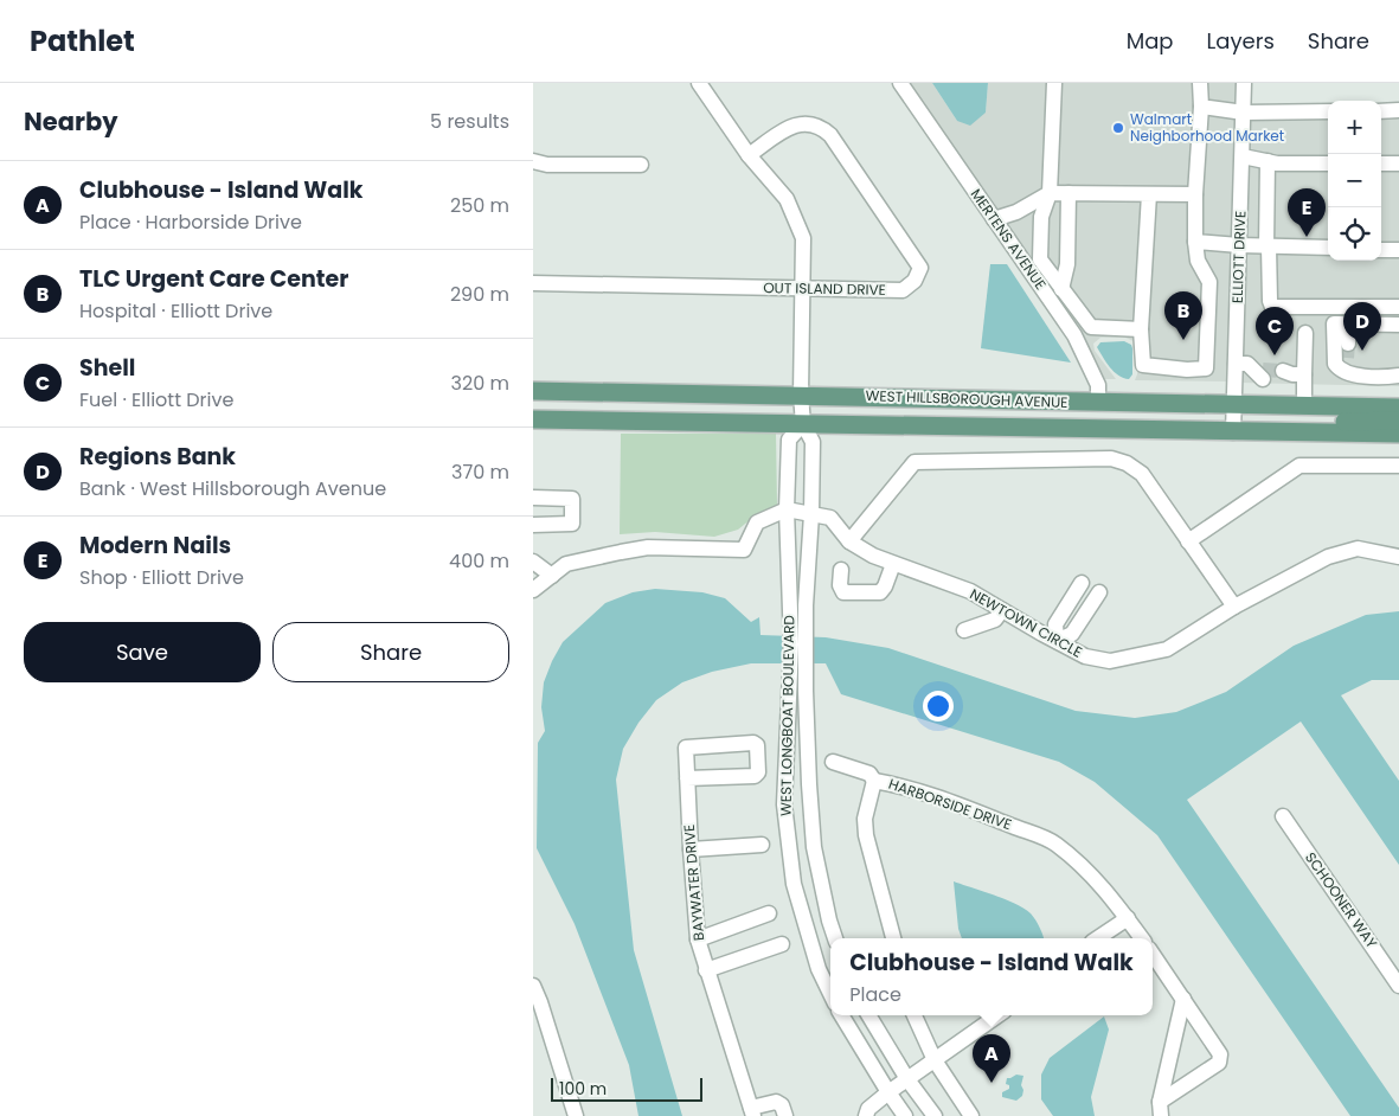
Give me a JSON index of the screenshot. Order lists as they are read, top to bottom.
{
  "streets": {
    "main road": ["WEST HILLSBOROUGH AVENUE"],
    "street": [
      "MERTENS AVENUE",
      "ELLIOTT DRIVE",
      "OUT ISLAND DRIVE",
      "NEWTOWN CIRCLE",
      "WEST LONGBOAT BOULEVARD",
      "HARBORSIDE DRIVE",
      "BAYWATER DRIVE",
      "SCHOONER WAY"
    ]
  },
  "crossings": [
    ["MERTENS AVENUE", "WEST HILLSBOROUGH AVENUE"],
    ["ELLIOTT DRIVE", "WEST HILLSBOROUGH AVENUE"],
    ["OUT ISLAND DRIVE", "WEST LONGBOAT BOULEVARD"],
    ["WEST HILLSBOROUGH AVENUE", "WEST LONGBOAT BOULEVARD"],
    ["NEWTOWN CIRCLE", "WEST LONGBOAT BOULEVARD"]
  ],
  "places": ["Walmart Neighborhood Market"],
  "scale_bar": "100 m",
  "page": {
    "header": "Pathlet",
    "nav": ["Map", "Layers", "Share"],
    "heading": ["Nearby", "5 results"],
    "map_buttons": ["+", "−"],
    "list": [
      {
        "mark": "A",
        "name": "Clubhouse - Island Walk",
        "note": "Place · Harborside Drive",
        "value": "250 m"
      },
      {
        "mark": "B",
        "name": "TLC Urgent Care Center",
        "note": "Hospital · Elliott Drive",
        "value": "290 m"
      },
      {
        "mark": "C",
        "name": "Shell",
        "note": "Fuel · Elliott Drive",
        "value": "320 m"
      },
      {
        "mark": "D",
        "name": "Regions Bank",
        "note": "Bank · West Hillsborough Avenue",
        "value": "370 m"
      },
      {
        "mark": "E",
        "name": "Modern Nails",
        "note": "Shop · Elliott Drive",
        "value": "400 m"
      }
    ],
    "pins": [
      "E",
      "B",
      "D",
      "C",
      "A"
    ],
    "buttons": ["Save", "Share"],
    "popup": ["Clubhouse - Island Walk", "Place"],
    "scale": "100 m"
  }
}
